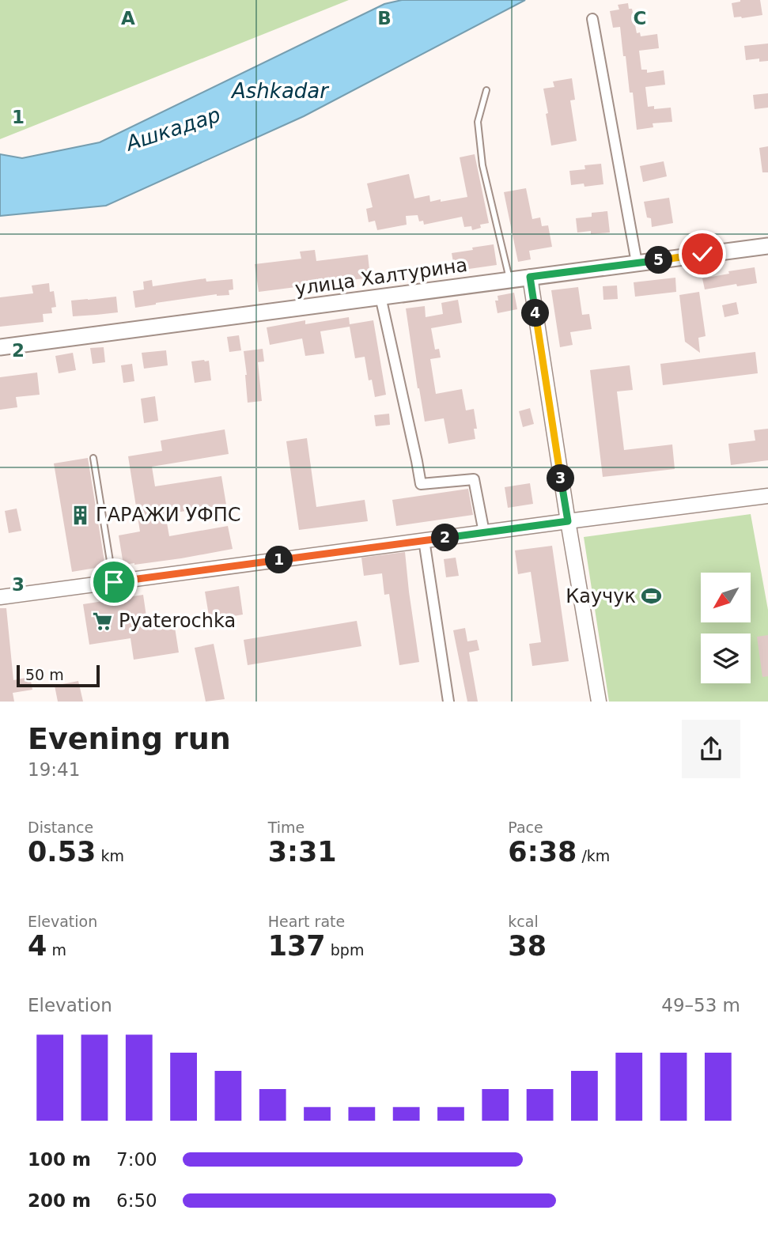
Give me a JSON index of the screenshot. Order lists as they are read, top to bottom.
{
  "streets": {
    "main road": ["улица Халтурина"]
  },
  "water": ["Ashkadar", "Ашкадар"],
  "places": {
    "building": ["ГАРАЖИ УФПС"],
    "sports": ["Каучук"],
    "supermarket": ["Pyaterochka"]
  },
  "scale_bar": "50 m",
  "north": "bottom left",
  "page": {
    "pins": [
      "5",
      "4",
      "3",
      "2",
      "1"
    ],
    "scale": "50 m",
    "heading": ["Evening run", "19:41"],
    "stats": [
      ["Distance", "0.53 km"],
      ["Time", "3:31"],
      ["Pace", "6:38 /km"],
      ["Elevation", "4 m"],
      ["Heart rate", "137 bpm"],
      ["kcal", "38"]
    ],
    "chart": ["Elevation", "49–53 m"],
    "list": [
      {
        "name": "100 m",
        "note": "7:00"
      },
      {
        "name": "200 m",
        "note": "6:50"
      }
    ]
  },
  "grid": {
    "columns": ["A", "B", "C"],
    "rows": ["1", "2", "3"]
  }
}
